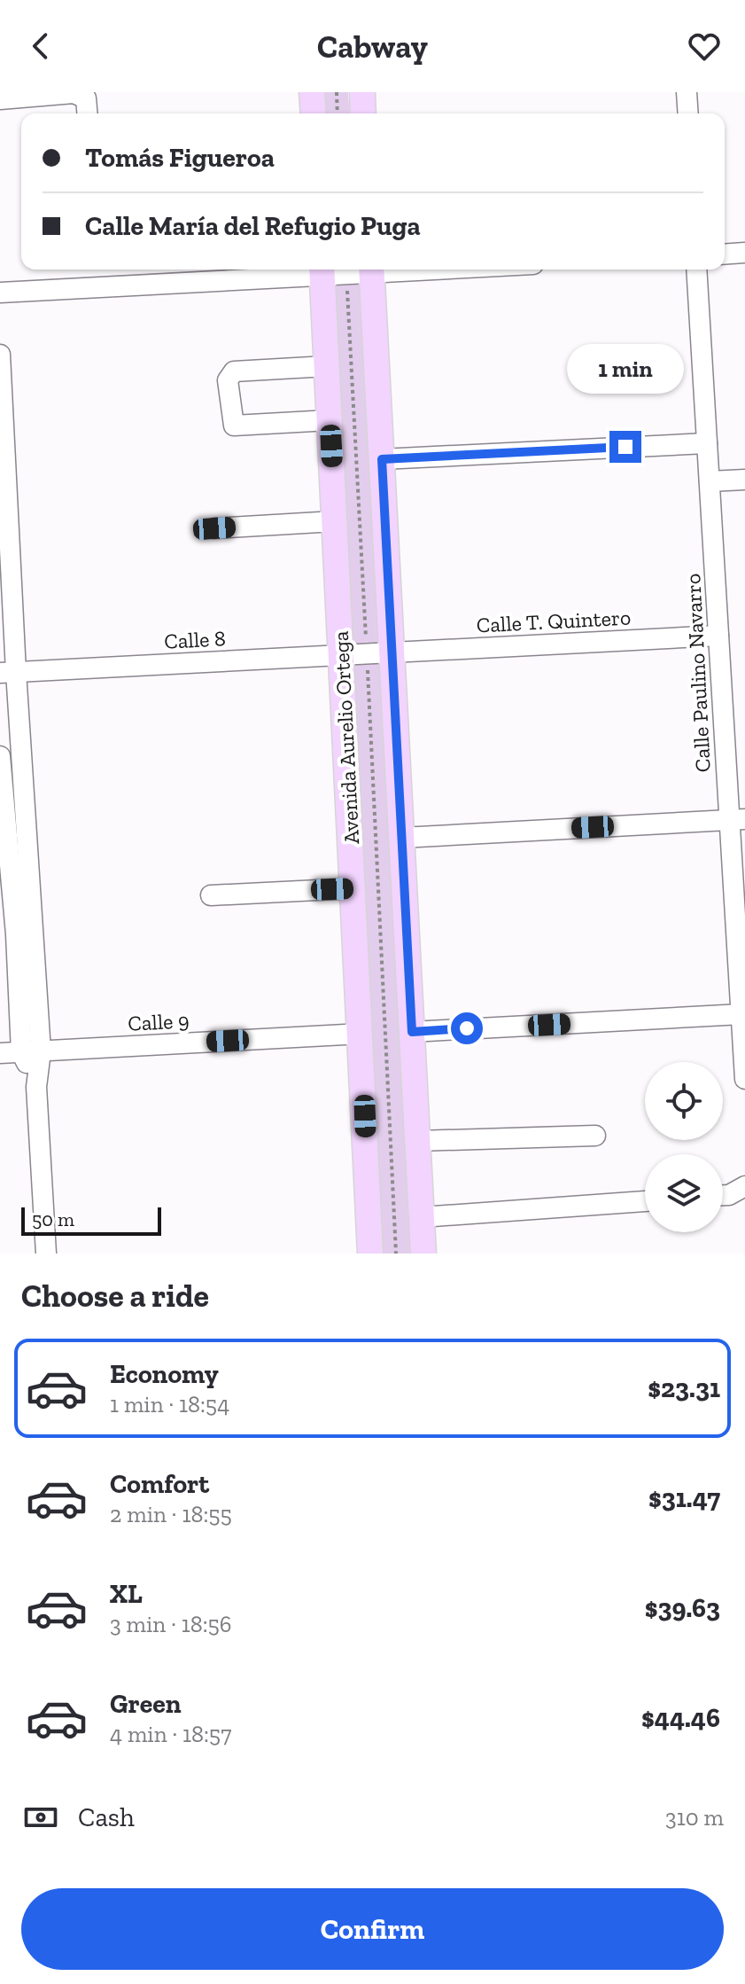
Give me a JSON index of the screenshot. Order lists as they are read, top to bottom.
{
  "streets": {
    "main road": ["Avenida Aurelio Ortega"],
    "street": [
      "Calle T. Quintero",
      "Calle 8",
      "Calle Paulino Navarro",
      "Calle 9"
    ]
  },
  "crossings": [
    ["Calle T. Quintero", "Calle 8"],
    ["Calle T. Quintero", "Calle Paulino Navarro"],
    ["Calle 8", "Avenida Aurelio Ortega"],
    ["Avenida Aurelio Ortega", "Calle 9"]
  ],
  "scale_bar": "50 m",
  "page": {
    "header": "Cabway",
    "banner": ["Tomás Figueroa", "Calle María del Refugio Puga"],
    "bubble": "1 min",
    "scale": "50 m",
    "heading": "Choose a ride",
    "list": [
      {
        "name": "Economy",
        "note": "1 min · 18:54",
        "value": "$23.31"
      },
      {
        "name": "Comfort",
        "note": "2 min · 18:55",
        "value": "$31.47"
      },
      {
        "name": "XL",
        "note": "3 min · 18:56",
        "value": "$39.63"
      },
      {
        "name": "Green",
        "note": "4 min · 18:57",
        "value": "$44.46"
      }
    ],
    "pay": ["Cash", "310 m"],
    "buttons": "Confirm"
  }
}
